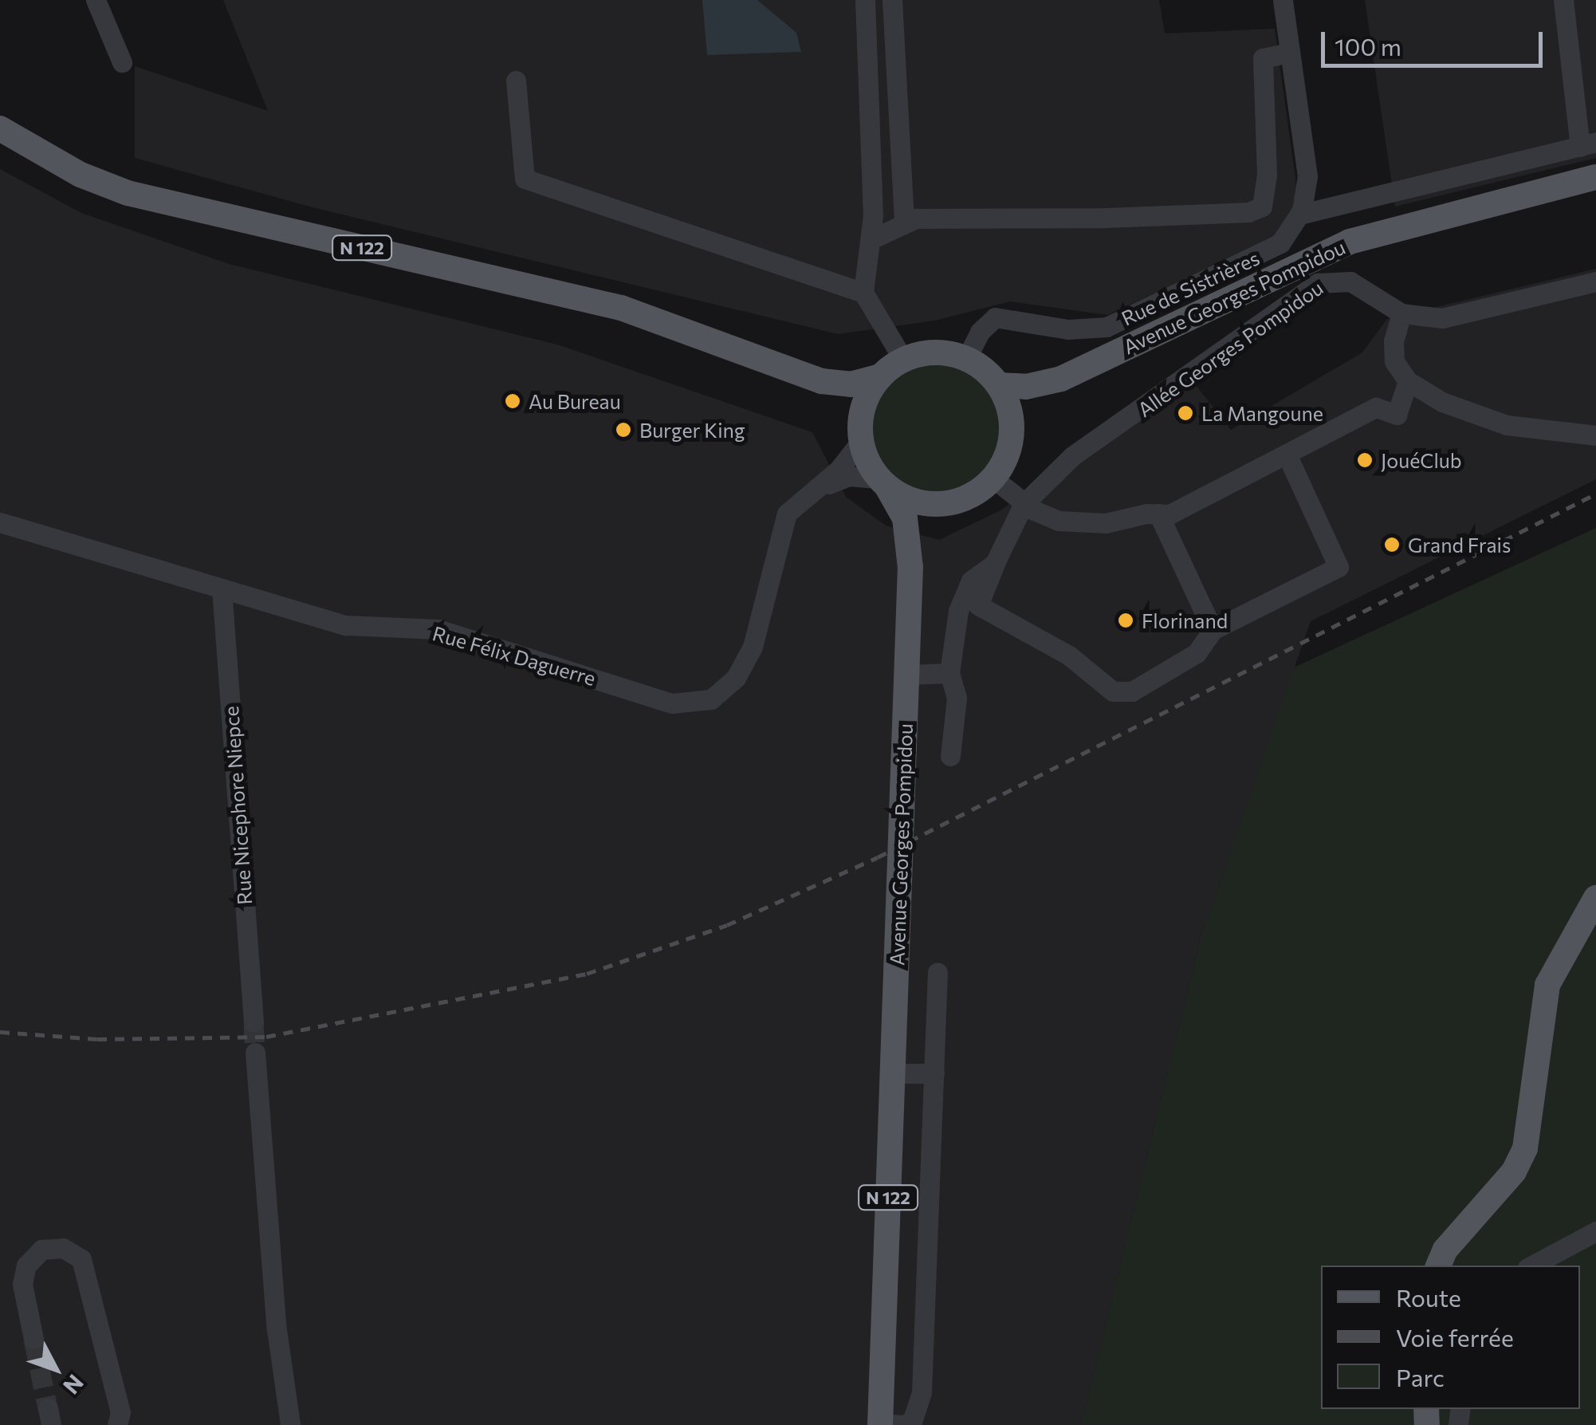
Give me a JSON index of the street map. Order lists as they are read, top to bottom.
{
  "streets": {
    "main road": ["N 122", "Avenue Georges Pompidou"],
    "street": [
      "Rue de Sistrières",
      "Allée Georges Pompidou",
      "Rue Félix Daguerre",
      "Rue Nicephore Niepce"
    ]
  },
  "crossings": [
    ["N 122", "Rue de Sistrières"],
    ["N 122", "Avenue Georges Pompidou"],
    ["N 122", "Rue Félix Daguerre"],
    ["Rue de Sistrières", "Avenue Georges Pompidou"],
    ["Rue de Sistrières", "Rue Félix Daguerre"],
    ["Avenue Georges Pompidou", "Rue Félix Daguerre"],
    ["Rue Félix Daguerre", "Rue Nicephore Niepce"]
  ],
  "places": [
    "Au Bureau",
    "La Mangoune",
    "Burger King",
    "JouéClub",
    "Grand Frais",
    "Florinand"
  ],
  "legend": ["Route", "Voie ferrée", "Parc"],
  "scale_bar": "100 m",
  "north": "bottom right"
}
